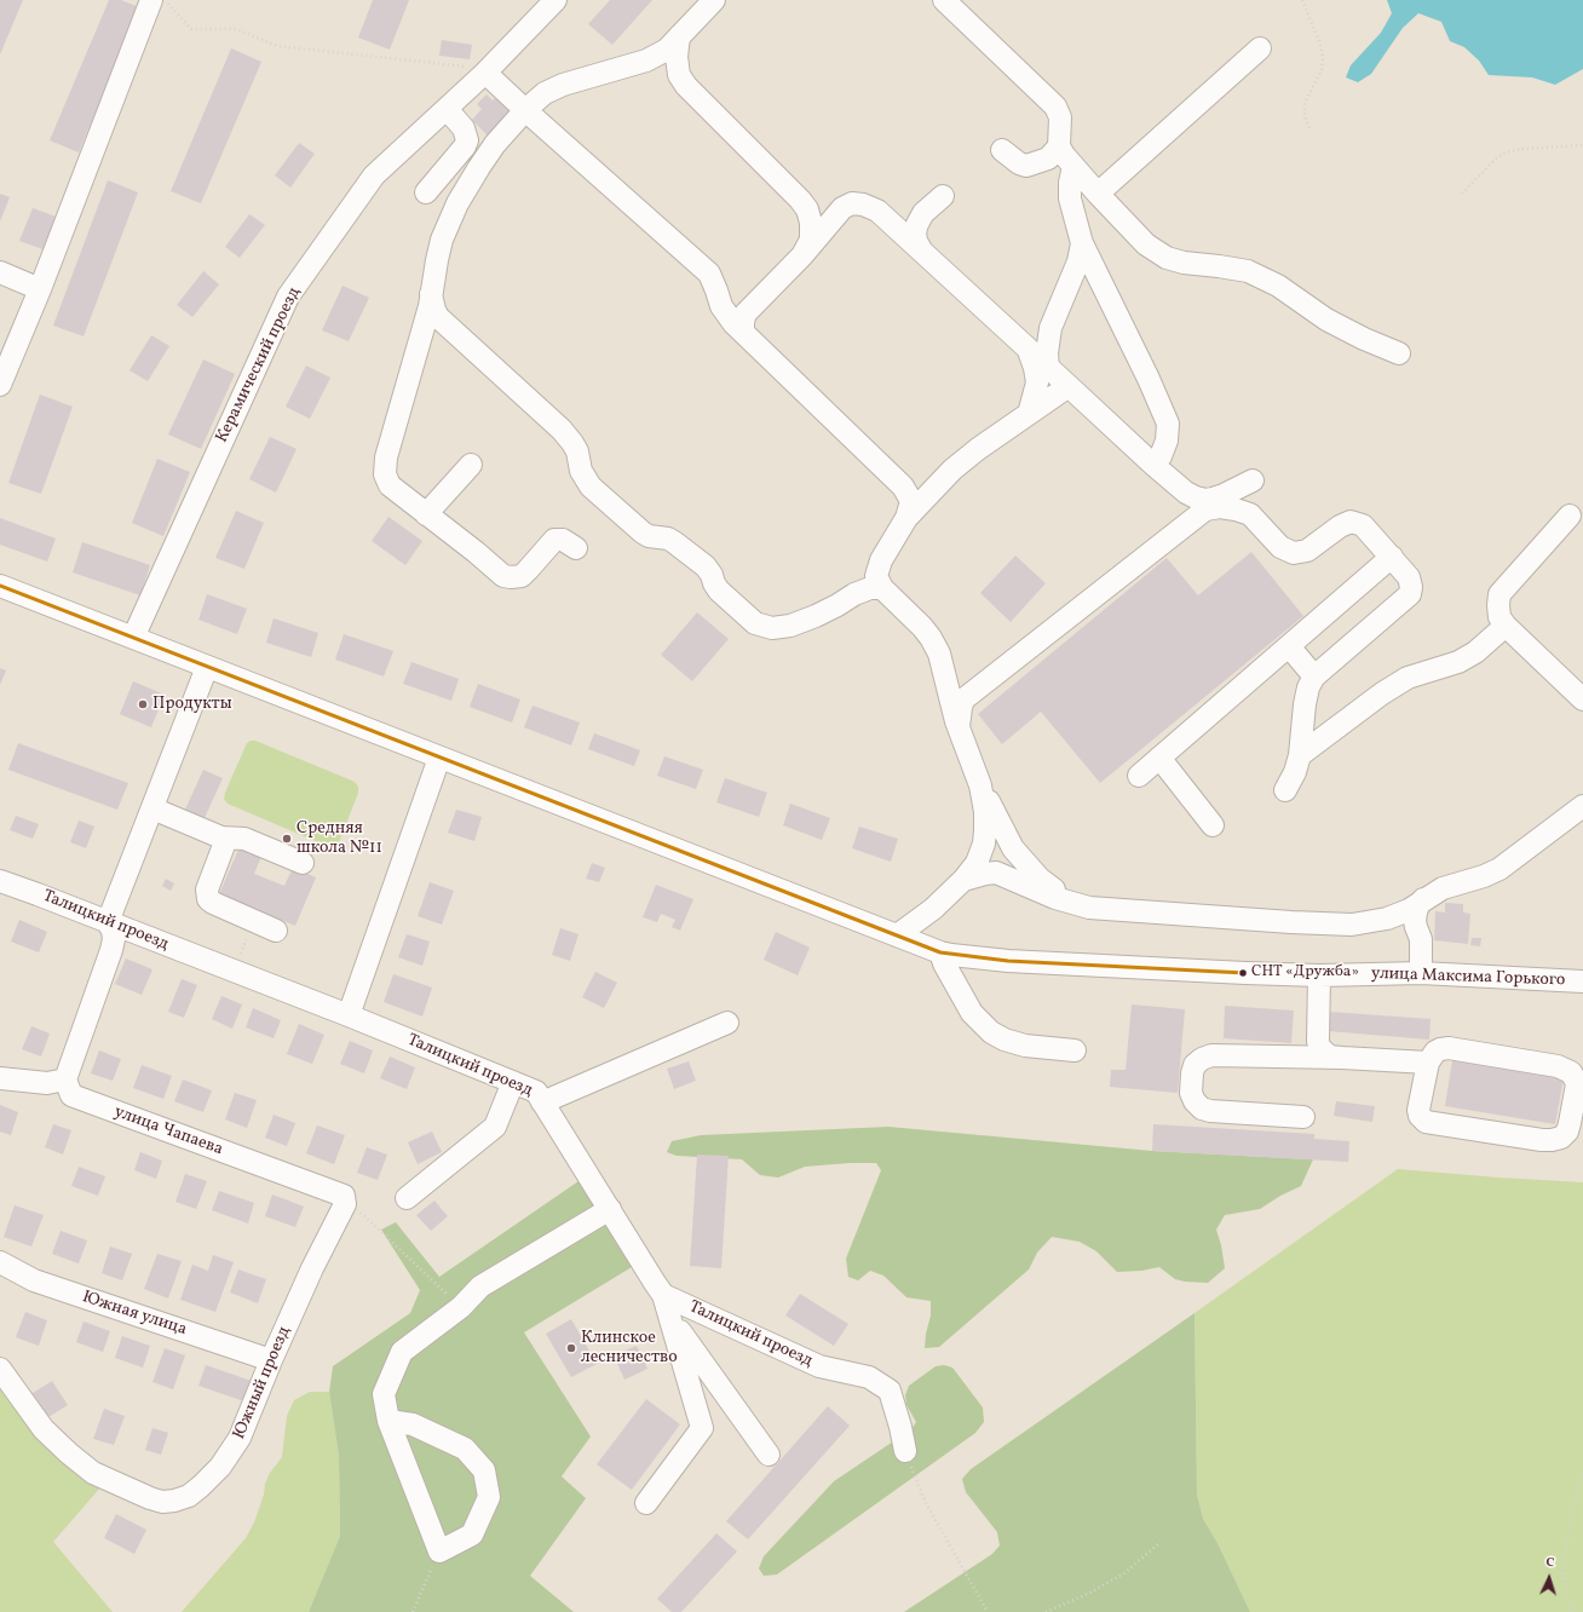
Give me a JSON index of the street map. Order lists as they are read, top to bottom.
{
  "streets": {
    "street": [
      "Керамический проезд",
      "Талицкий проезд",
      "улица Максима Горького",
      "улица Чапаева",
      "Южная улица",
      "Южный проезд"
    ]
  },
  "crossings": [
    ["Керамический проезд", "улица Максима Горького"],
    ["улица Чапаева", "Южный проезд"],
    ["Южная улица", "Южный проезд"]
  ],
  "places": [
    "Продукты",
    "Средняя школа №11",
    "СНТ «Дружба»",
    "Клинское лесничество"
  ],
  "north": "top"
}
